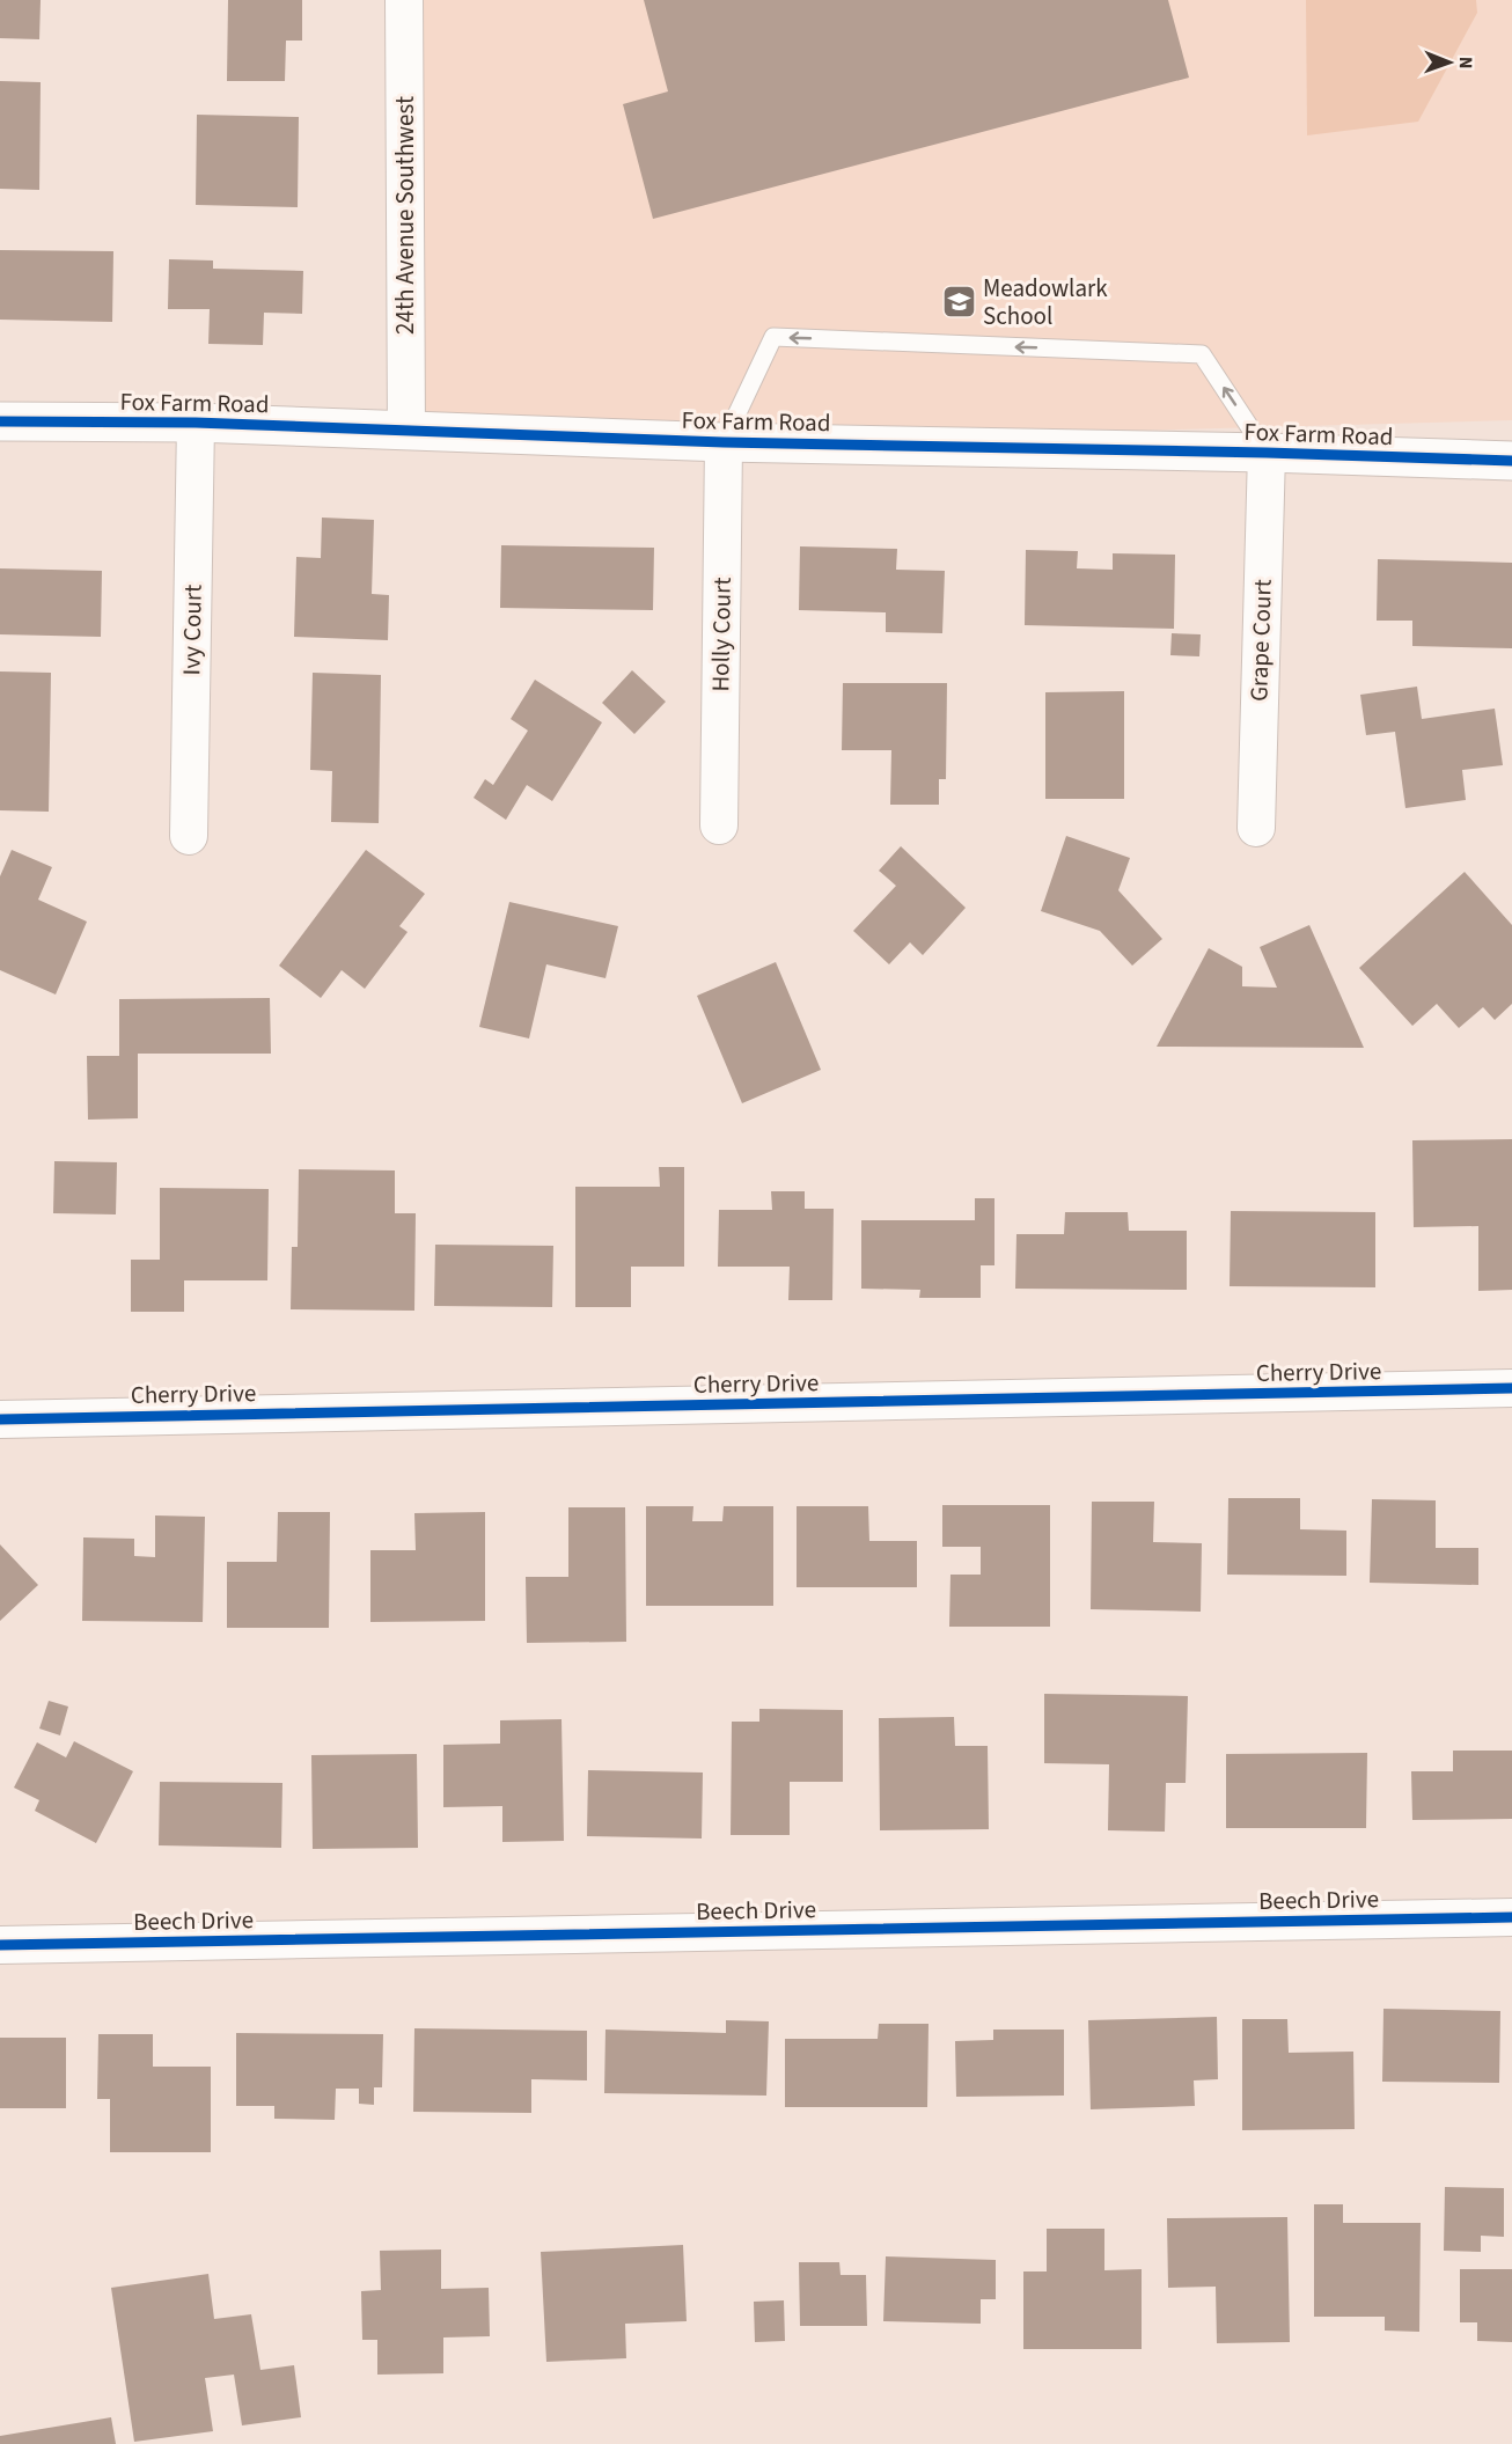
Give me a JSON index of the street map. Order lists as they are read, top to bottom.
{
  "streets": {
    "street": [
      "24th Avenue Southwest",
      "Fox Farm Road",
      "Ivy Court",
      "Holly Court",
      "Grape Court",
      "Cherry Drive",
      "Beech Drive"
    ]
  },
  "crossings": [
    ["24th Avenue Southwest", "Fox Farm Road"],
    ["Fox Farm Road", "Ivy Court"],
    ["Fox Farm Road", "Holly Court"],
    ["Fox Farm Road", "Grape Court"]
  ],
  "places": {
    "school or university": ["Meadowlark School"]
  },
  "north": "right"
}
